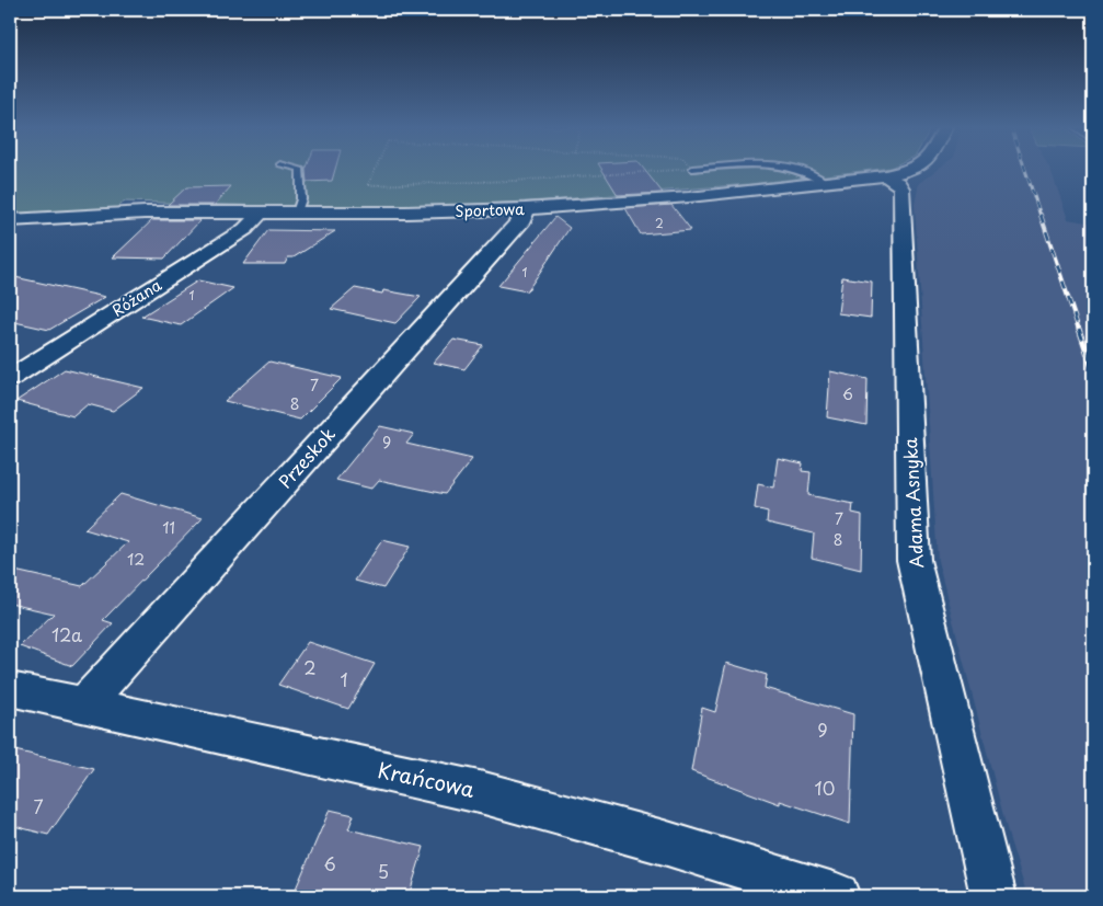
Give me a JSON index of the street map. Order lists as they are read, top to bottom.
{
  "streets": {
    "street": [
      "Sportowa",
      "Różana",
      "Przeskok",
      "Adama Asnyka",
      "Krańcowa"
    ]
  },
  "crossings": [
    ["Sportowa", "Różana"],
    ["Sportowa", "Przeskok"],
    ["Sportowa", "Adama Asnyka"],
    ["Przeskok", "Krańcowa"]
  ],
  "house_numbers": [
    "2",
    "1",
    "1",
    "7",
    "6",
    "8",
    "9",
    "7",
    "11",
    "8",
    "12",
    "12a",
    "2",
    "1",
    "9",
    "10",
    "7",
    "6",
    "5"
  ]
}
